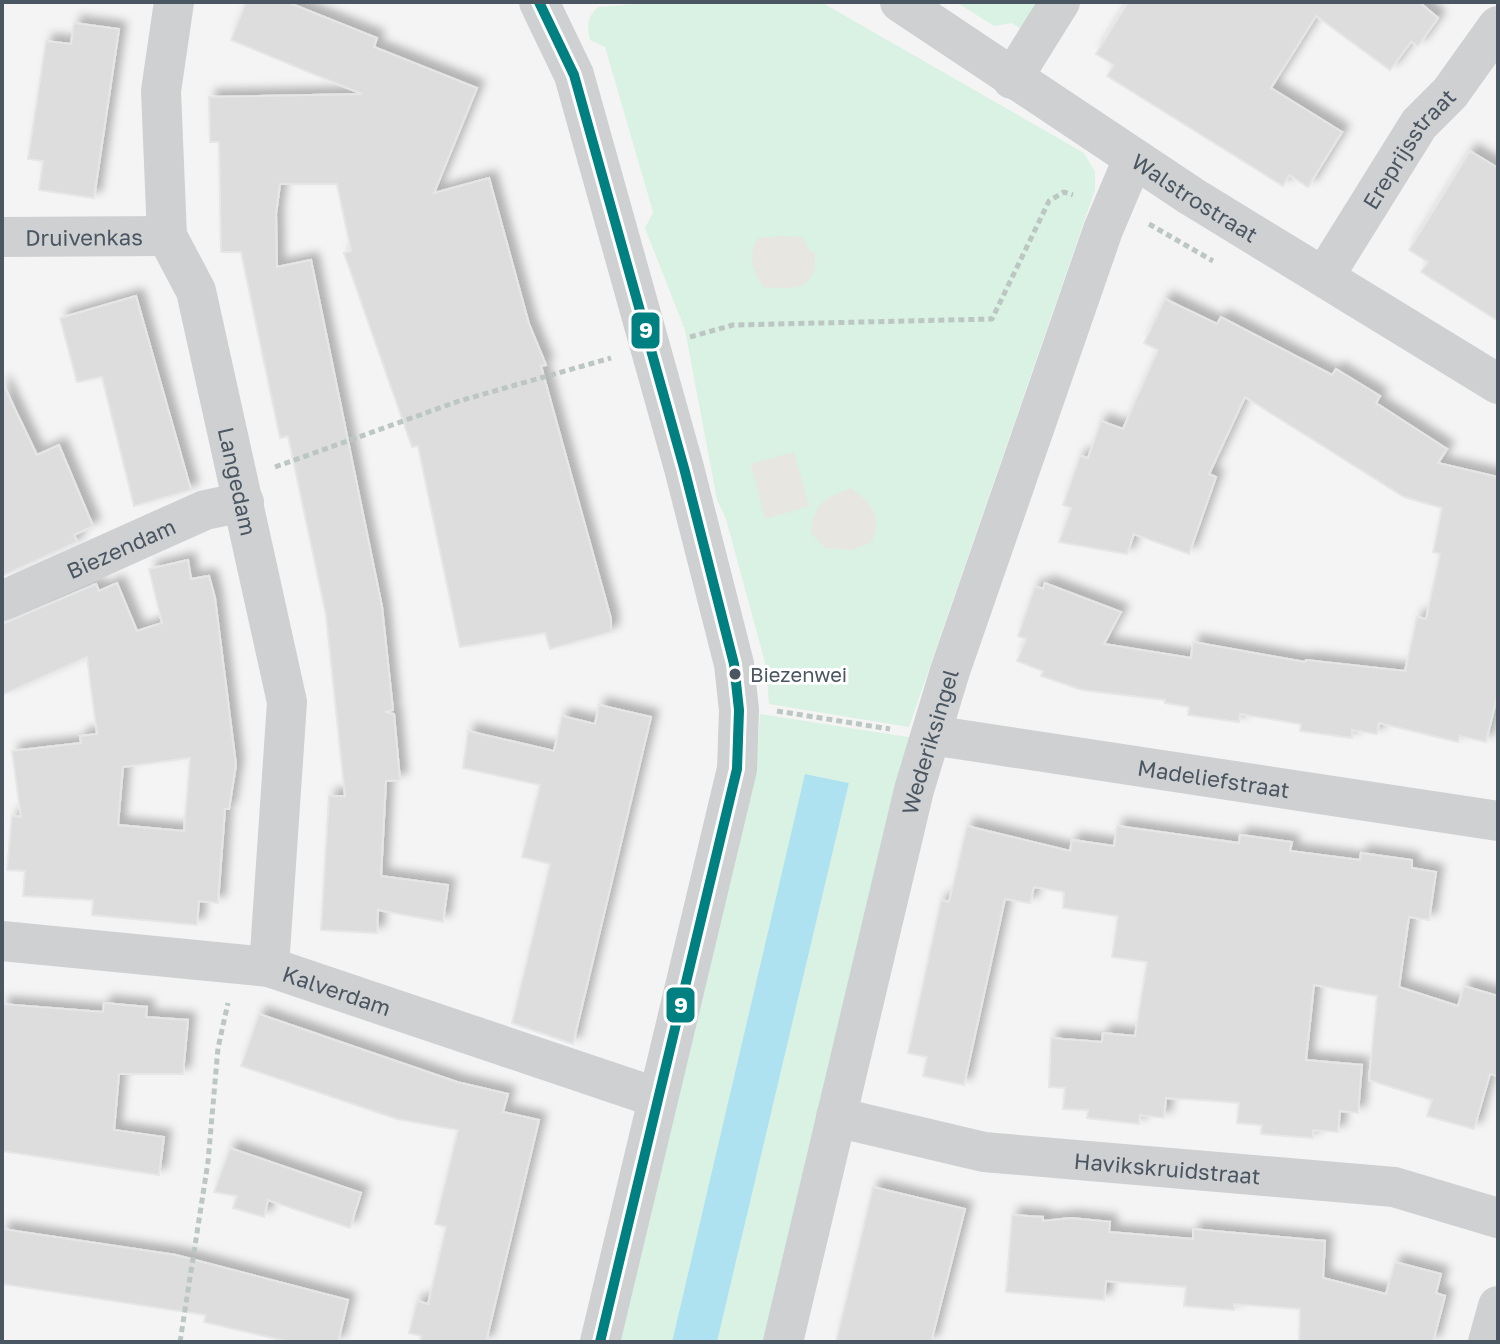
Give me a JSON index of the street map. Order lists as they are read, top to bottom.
{
  "streets": {
    "street": [
      "Ereprijsstraat",
      "Walstrostraat",
      "Druivenkas",
      "Langedam",
      "Biezendam",
      "Wederiksingel",
      "Madeliefstraat",
      "Kalverdam",
      "Havikskruidstraat"
    ]
  },
  "crossings": [
    ["Ereprijsstraat", "Walstrostraat"],
    ["Walstrostraat", "Wederiksingel"],
    ["Druivenkas", "Langedam"],
    ["Langedam", "Biezendam"],
    ["Langedam", "Kalverdam"],
    ["Wederiksingel", "Madeliefstraat"],
    ["Wederiksingel", "Havikskruidstraat"]
  ],
  "places": ["Biezenwei"],
  "lines": ["transit line 9"]
}
